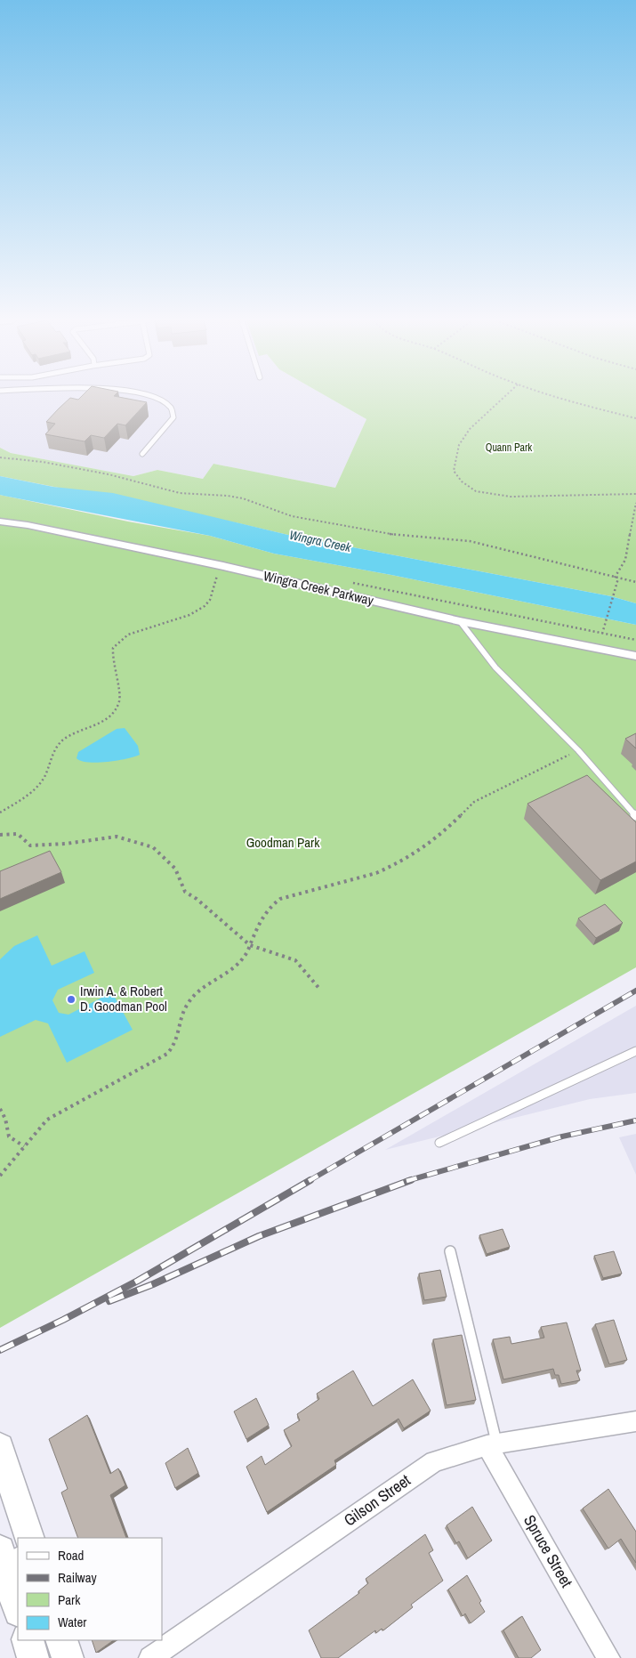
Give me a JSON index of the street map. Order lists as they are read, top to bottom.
{
  "streets": {
    "street": ["Wingra Creek Parkway", "Gilson Street", "Spruce Street"]
  },
  "crossings": [
    ["Gilson Street", "Spruce Street"]
  ],
  "water": ["Wingra Creek"],
  "parks": ["Quann Park", "Goodman Park"],
  "places": ["Irwin A. & Robert D. Goodman Pool"],
  "legend": [
    "Road",
    "Railway",
    "Park",
    "Water"
  ]
}
